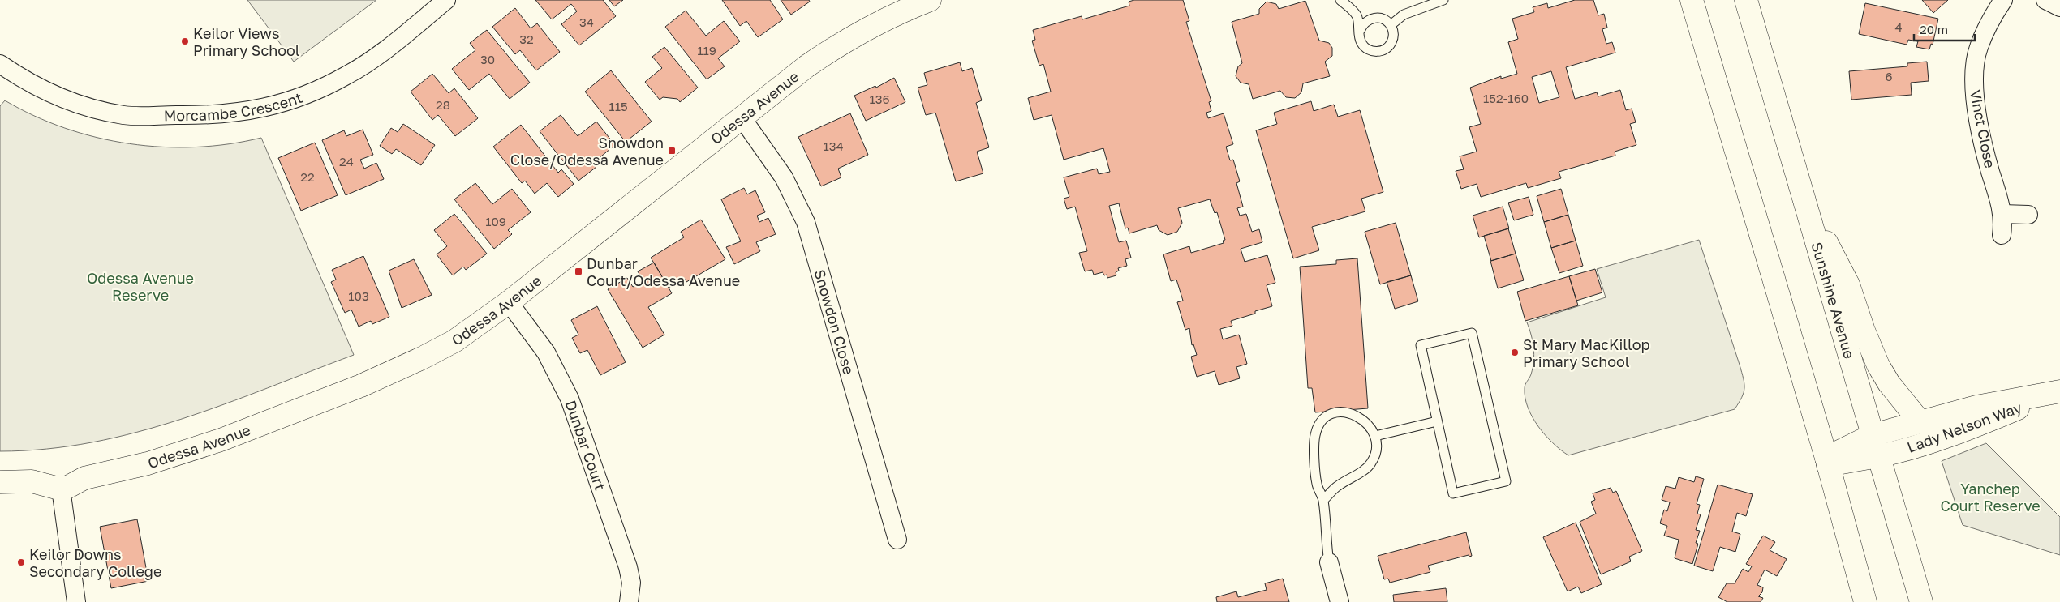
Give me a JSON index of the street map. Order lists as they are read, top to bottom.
{
  "streets": {
    "main road": ["Odessa Avenue", "Sunshine Avenue", "Lady Nelson Way"],
    "street": [
      "Morcambe Crescent",
      "Vinct Close",
      "Snowdon Close",
      "Dunbar Court"
    ]
  },
  "crossings": [
    ["Odessa Avenue", "Snowdon Close"],
    ["Odessa Avenue", "Dunbar Court"],
    ["Sunshine Avenue", "Lady Nelson Way"]
  ],
  "parks": ["Odessa Avenue Reserve", "Yanchep Court Reserve"],
  "places": {
    "other": ["Keilor Views Primary School", "St Mary MacKillop Primary School", "Keilor Downs Secondary College"],
    "transit": ["Snowdon Close/Odessa Avenue", "Dunbar Court/Odessa Avenue"]
  },
  "house_numbers": [
    "34",
    "4",
    "32",
    "119",
    "30",
    "6",
    "152-160",
    "136",
    "28",
    "115",
    "134",
    "24",
    "22",
    "109",
    "103"
  ],
  "scale_bar": "20 m"
}
